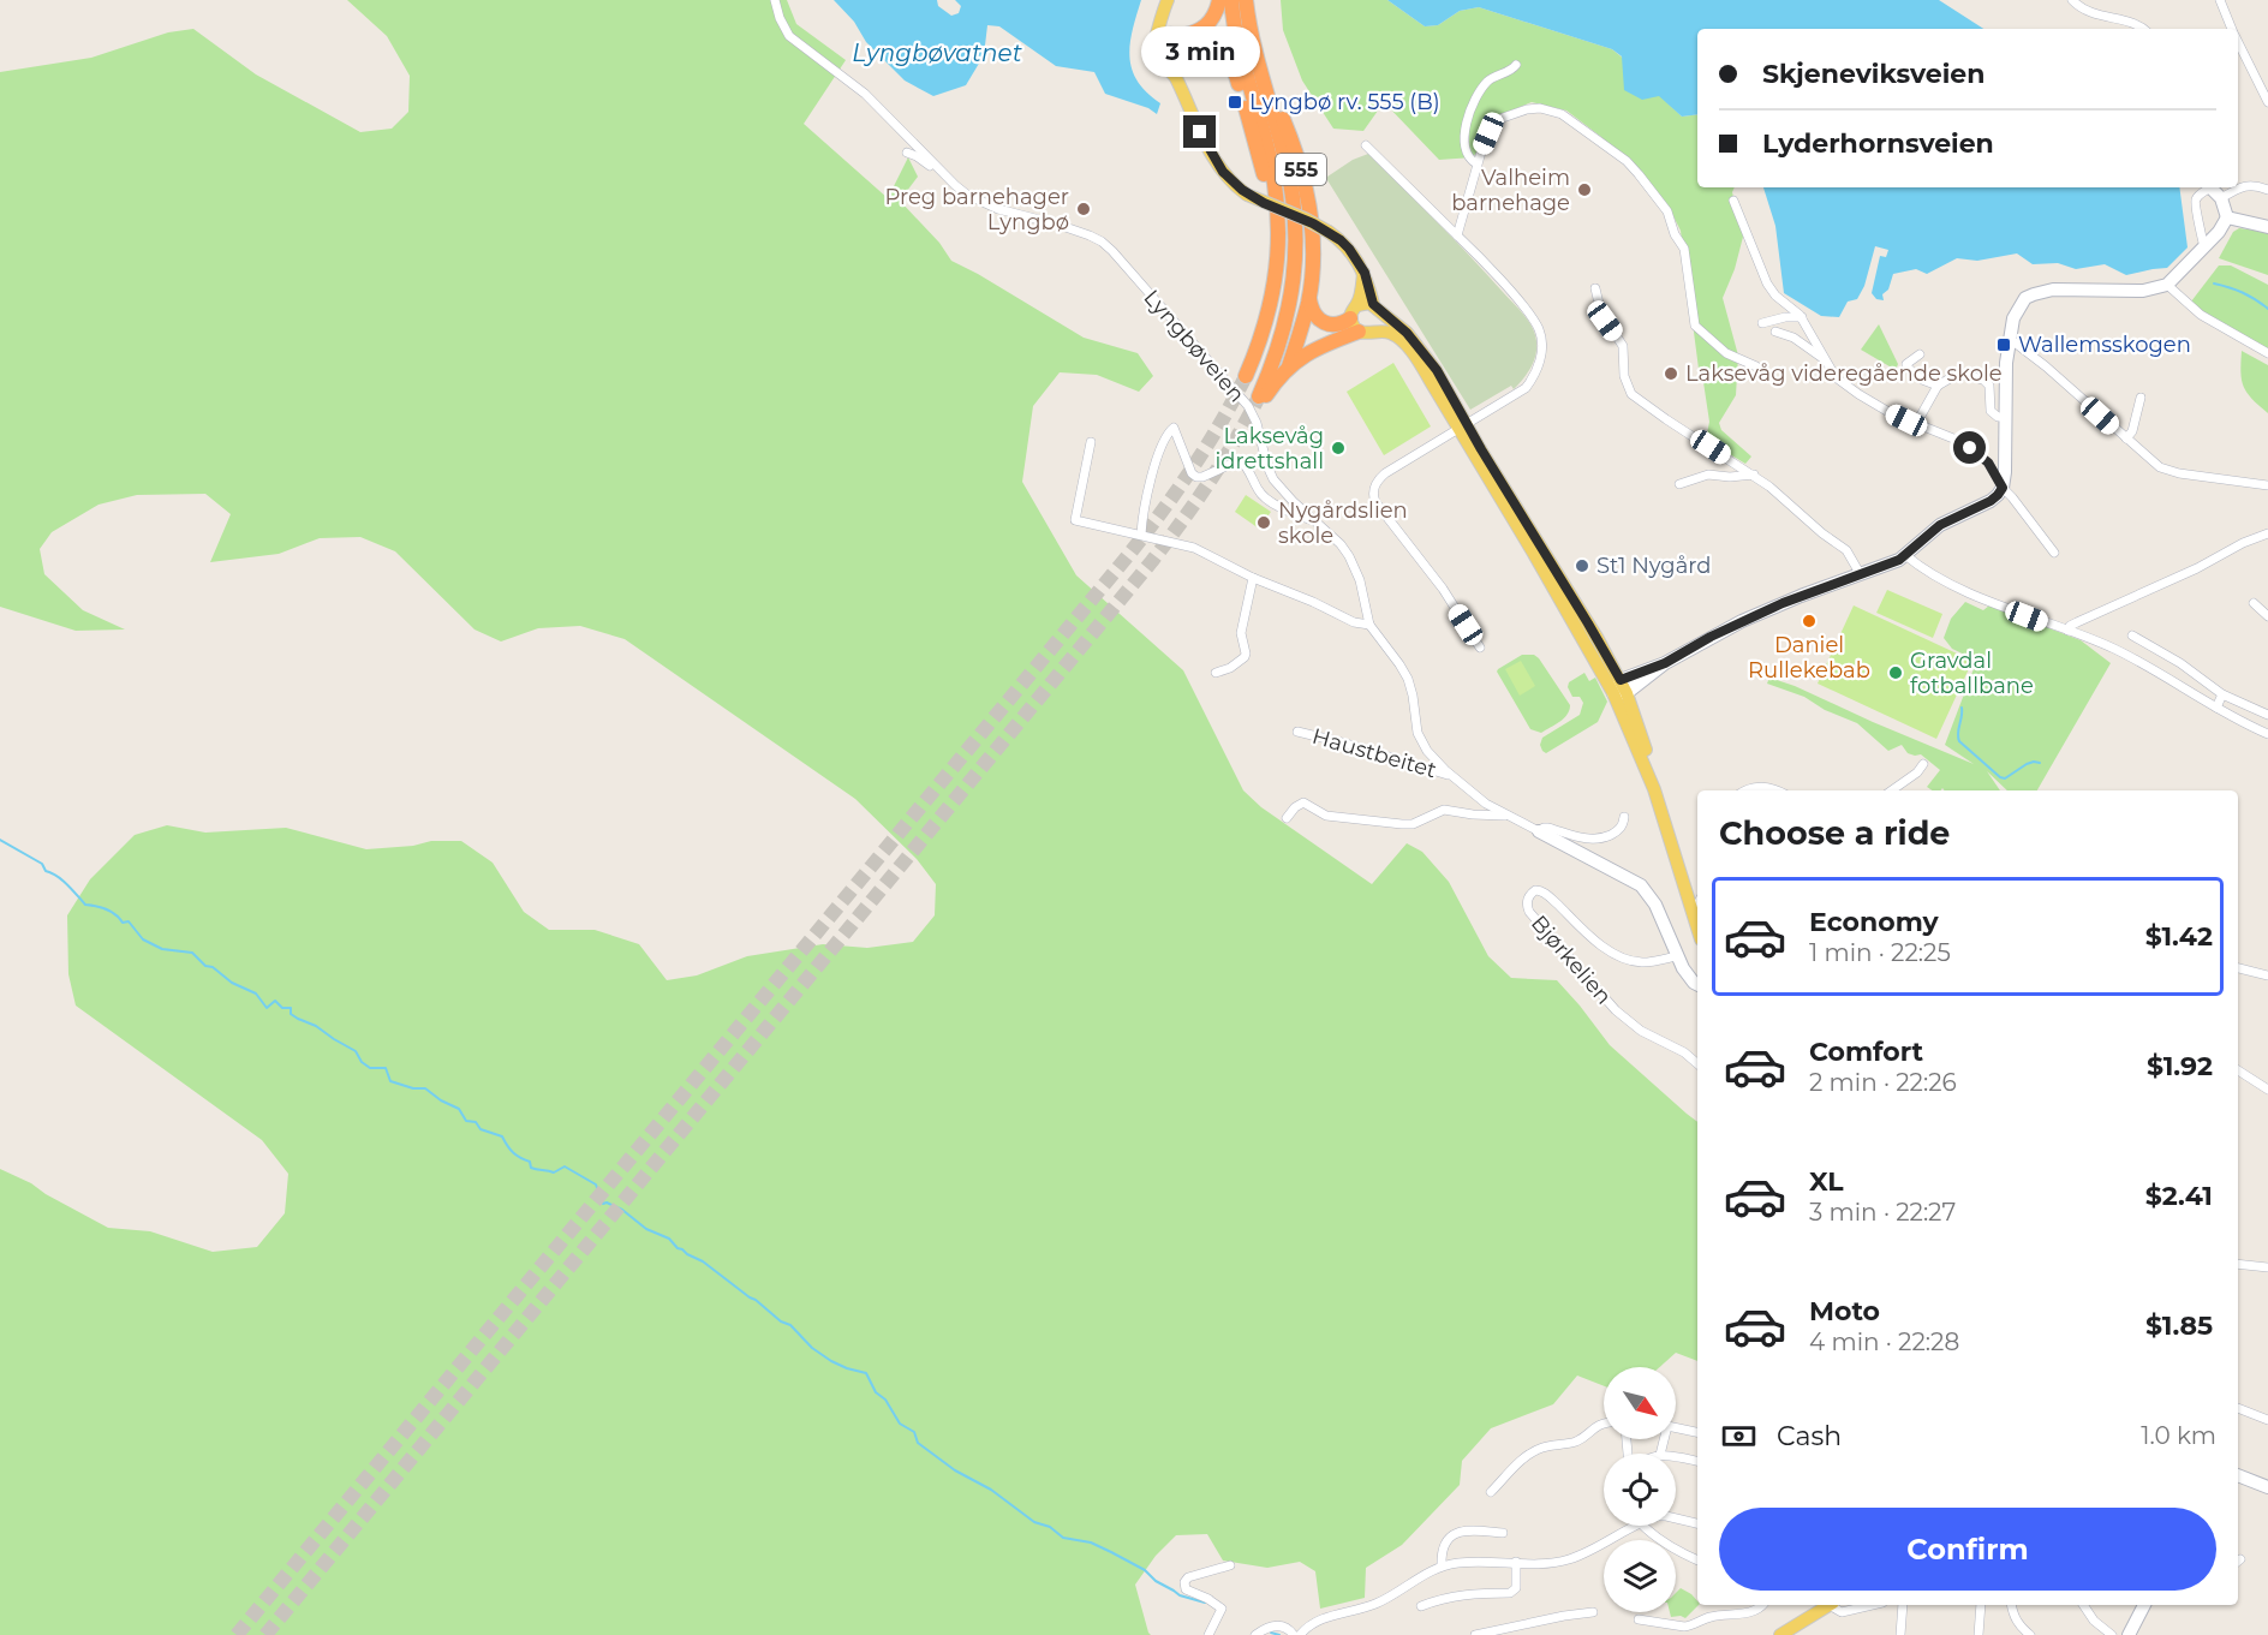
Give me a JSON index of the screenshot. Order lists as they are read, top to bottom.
{
  "streets": {
    "highway": ["555"],
    "main road": ["Lyngbøveien"],
    "street": ["Haustbeitet", "Bjørkelien"]
  },
  "crossings": [
    ["Lyngbøveien", "Haustbeitet"],
    ["Lyngbøveien", "Bjørkelien"]
  ],
  "water": ["Lyngbøvatnet"],
  "places": {
    "transit": ["Lyngbø rv. 555 (B)", "Wallemsskogen"],
    "other": [
      "Valheim barnehage",
      "Preg barnehager Lyngbø",
      "Laksevåg videregående skole",
      "Laksevåg idrettshall",
      "Nygårdslien skole",
      "St1 Nygård",
      "Daniel Rullekebab",
      "Gravdal fotballbane"
    ]
  },
  "north": "bottom right",
  "page": {
    "bubble": "3 min",
    "banner": ["Skjeneviksveien", "Lyderhornsveien"],
    "heading": "Choose a ride",
    "list": [
      {
        "name": "Economy",
        "note": "1 min · 22:25",
        "value": "$1.42"
      },
      {
        "name": "Comfort",
        "note": "2 min · 22:26",
        "value": "$1.92"
      },
      {
        "name": "XL",
        "note": "3 min · 22:27",
        "value": "$2.41"
      },
      {
        "name": "Moto",
        "note": "4 min · 22:28",
        "value": "$1.85"
      }
    ],
    "pay": ["Cash", "1.0 km"],
    "buttons": "Confirm"
  }
}
